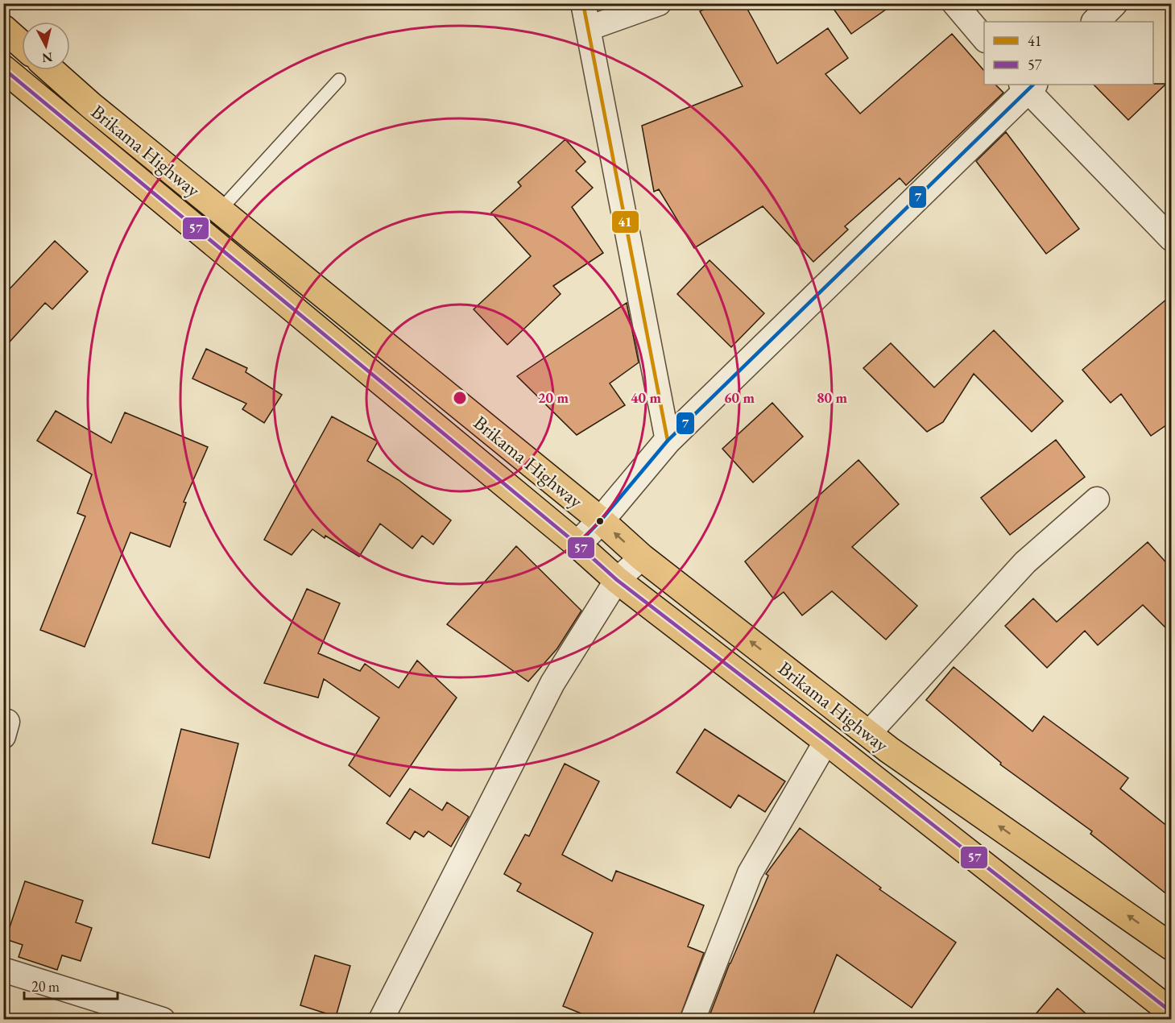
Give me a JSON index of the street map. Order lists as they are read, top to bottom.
{
  "streets": {
    "highway": ["Brikama Highway"]
  },
  "lines": ["transit line 41", "transit line 57", "transit line 7"],
  "legend": ["41", "57"],
  "scale_bar": "20 m",
  "north": "bottom",
  "rings": [
    "20 m",
    "40 m",
    "60 m",
    "80 m"
  ]
}
